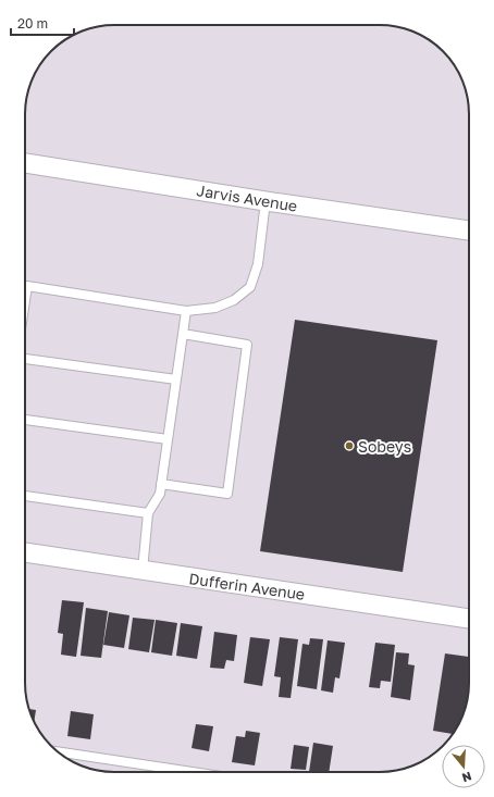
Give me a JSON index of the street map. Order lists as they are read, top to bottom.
{
  "streets": {
    "street": ["Jarvis Avenue", "Dufferin Avenue"]
  },
  "places": ["Sobeys"],
  "scale_bar": "20 m",
  "north": "bottom"
}
